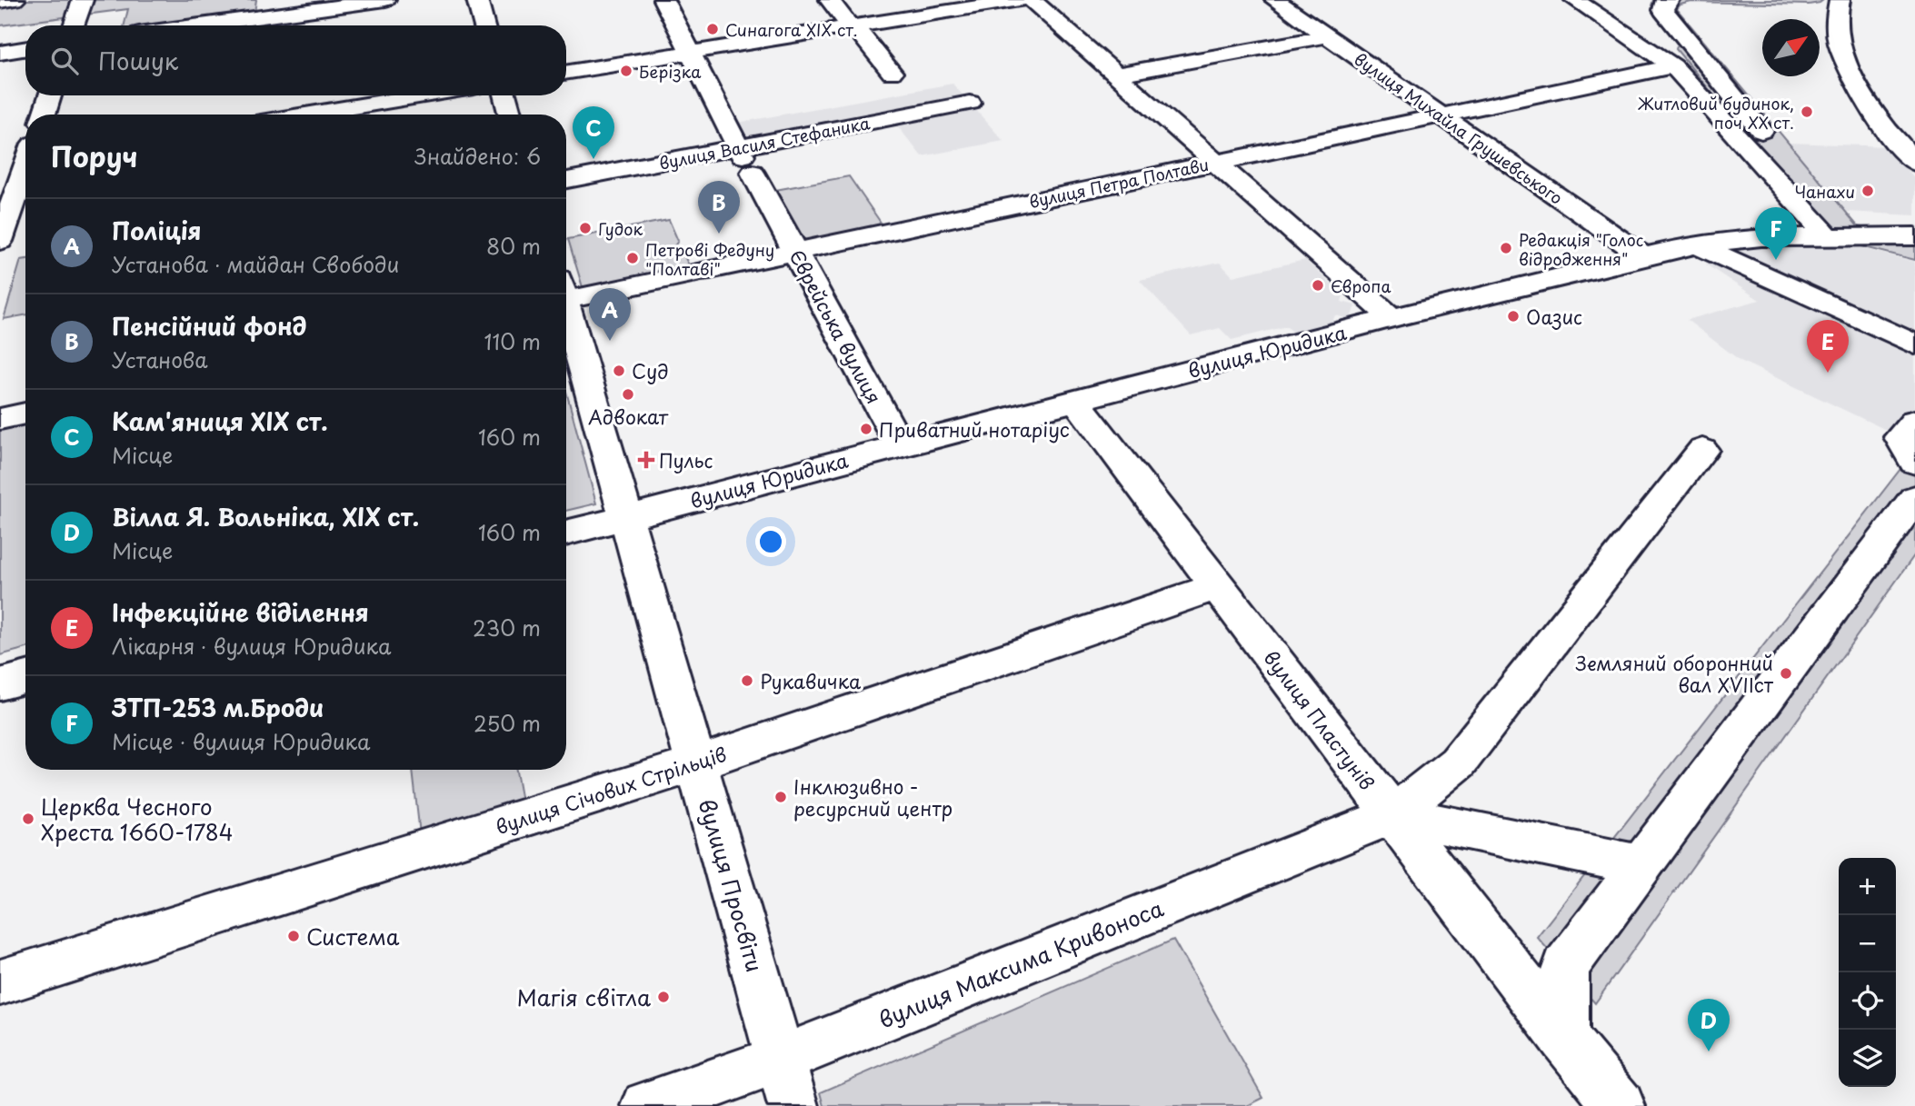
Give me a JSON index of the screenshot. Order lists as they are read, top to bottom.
{
  "streets": {
    "street": [
      "вулиця Михайла Грушевського",
      "вулиця Василя Стефаника",
      "вулиця Петра Полтави",
      "Єврейська вулиця",
      "вулиця Юридика",
      "вулиця Пластунів",
      "вулиця Січових Стрільців",
      "вулиця Просвіти",
      "вулиця Максима Кривоноса"
    ]
  },
  "crossings": [
    ["вулиця Михайла Грушевського", "вулиця Петра Полтави"],
    ["вулиця Михайла Грушевського", "вулиця Юридика"],
    ["вулиця Василя Стефаника", "Єврейська вулиця"],
    ["вулиця Петра Полтави", "Єврейська вулиця"],
    ["Єврейська вулиця", "вулиця Юридика"],
    ["вулиця Юридика", "вулиця Пластунів"],
    ["вулиця Юридика", "вулиця Просвіти"],
    ["вулиця Пластунів", "вулиця Січових Стрільців"],
    ["вулиця Пластунів", "вулиця Максима Кривоноса"],
    ["вулиця Січових Стрільців", "вулиця Просвіти"],
    ["вулиця Просвіти", "вулиця Максима Кривоноса"]
  ],
  "places": {
    "other": [
      "Синагога XIX ст.",
      "Берізка",
      "Житловий будинок, поч XX ст.",
      "Чанахи",
      "Гудок",
      "Редакція \"Голос відродження\"",
      "Петрові Федуну \"Полтаві\"",
      "Європа",
      "Оазис",
      "Cуд",
      "Адвокат",
      "Приватний нотаріус",
      "Земляний оборонний вал XVIIст",
      "Рукавичка",
      "Інклюзивно - ресурсний центр",
      "Церква Чесного Хреста 1660-1784",
      "Система",
      "Магія світла"
    ],
    "health": ["Пульс"]
  },
  "north": "top right",
  "page": {
    "search": "Пошук",
    "pins": [
      "C",
      "B",
      "F",
      "A",
      "E",
      "D"
    ],
    "heading": ["Поруч", "Знайдено: 6"],
    "list": [
      {
        "mark": "A",
        "name": "Поліція",
        "note": "Установа · майдан Свободи",
        "value": "80 m"
      },
      {
        "mark": "B",
        "name": "Пенсійний фонд",
        "note": "Установа",
        "value": "110 m"
      },
      {
        "mark": "C",
        "name": "Кам'яниця XIX ст.",
        "note": "Місце",
        "value": "160 m"
      },
      {
        "mark": "D",
        "name": "Вілла Я. Вольніка, XIX ст.",
        "note": "Місце",
        "value": "160 m"
      },
      {
        "mark": "E",
        "name": "Інфекційне віділення",
        "note": "Лікарня · вулиця Юридика",
        "value": "230 m"
      },
      {
        "mark": "F",
        "name": "ЗТП-253 м.Броди",
        "note": "Місце · вулиця Юридика",
        "value": "250 m"
      }
    ],
    "map_buttons": ["+", "−"]
  }
}
